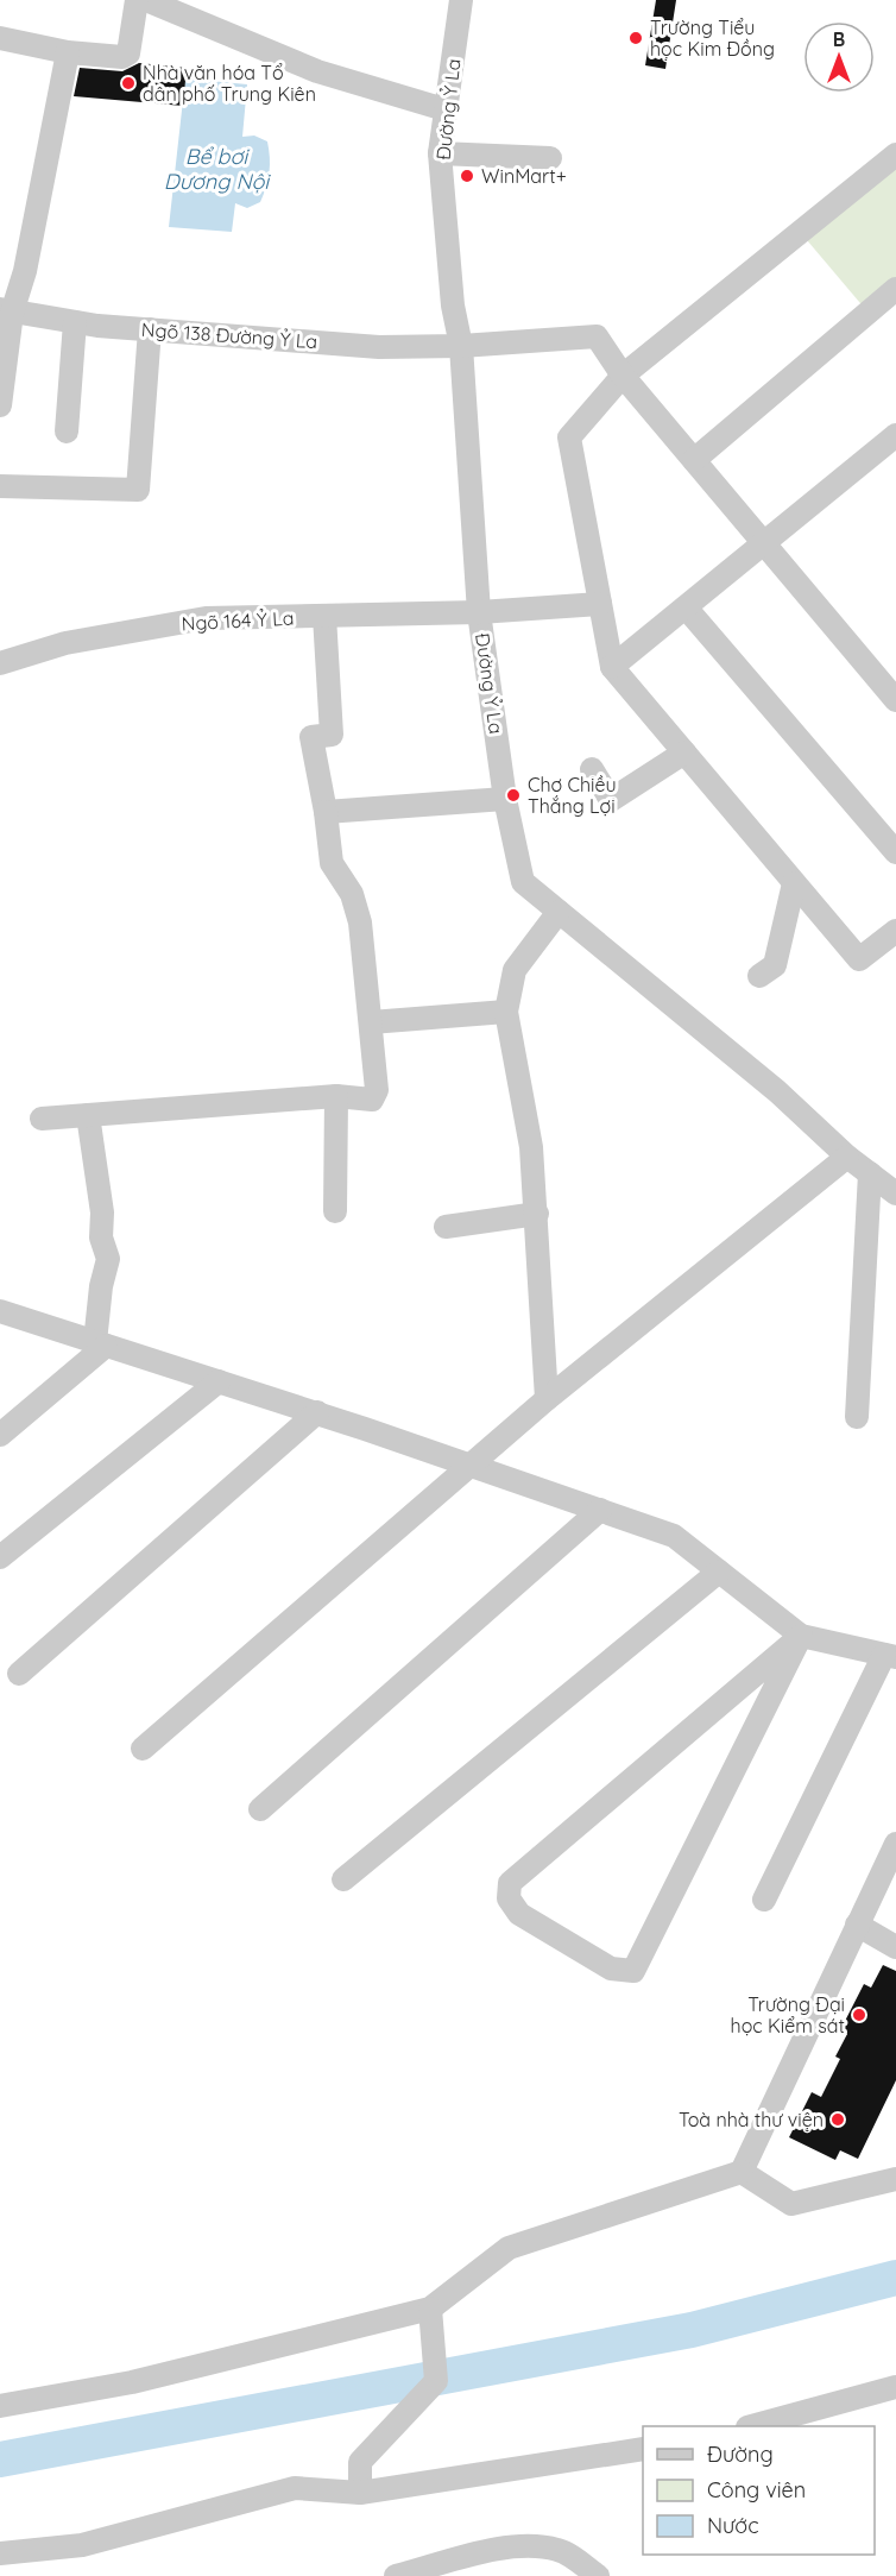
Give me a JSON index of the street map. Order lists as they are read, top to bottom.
{
  "streets": {
    "street": ["Đường Ỷ La", "Ngõ 138 Đường Ỷ La", "Ngõ 164 Ỷ La"]
  },
  "crossings": [
    ["Đường Ỷ La", "Ngõ 138 Đường Ỷ La"],
    ["Đường Ỷ La", "Ngõ 164 Ỷ La"]
  ],
  "water": ["Bể bơi Dương Nội"],
  "places": [
    "Trường Tiểu học Kim Đồng",
    "Nhà văn hóa Tổ dân phố Trung Kiên",
    "WinMart+",
    "Chợ Chiều Thắng Lợi",
    "Trường Đại học Kiểm sát",
    "Toà nhà thư viện"
  ],
  "legend": ["Đường", "Công viên", "Nước"],
  "north": "top"
}
